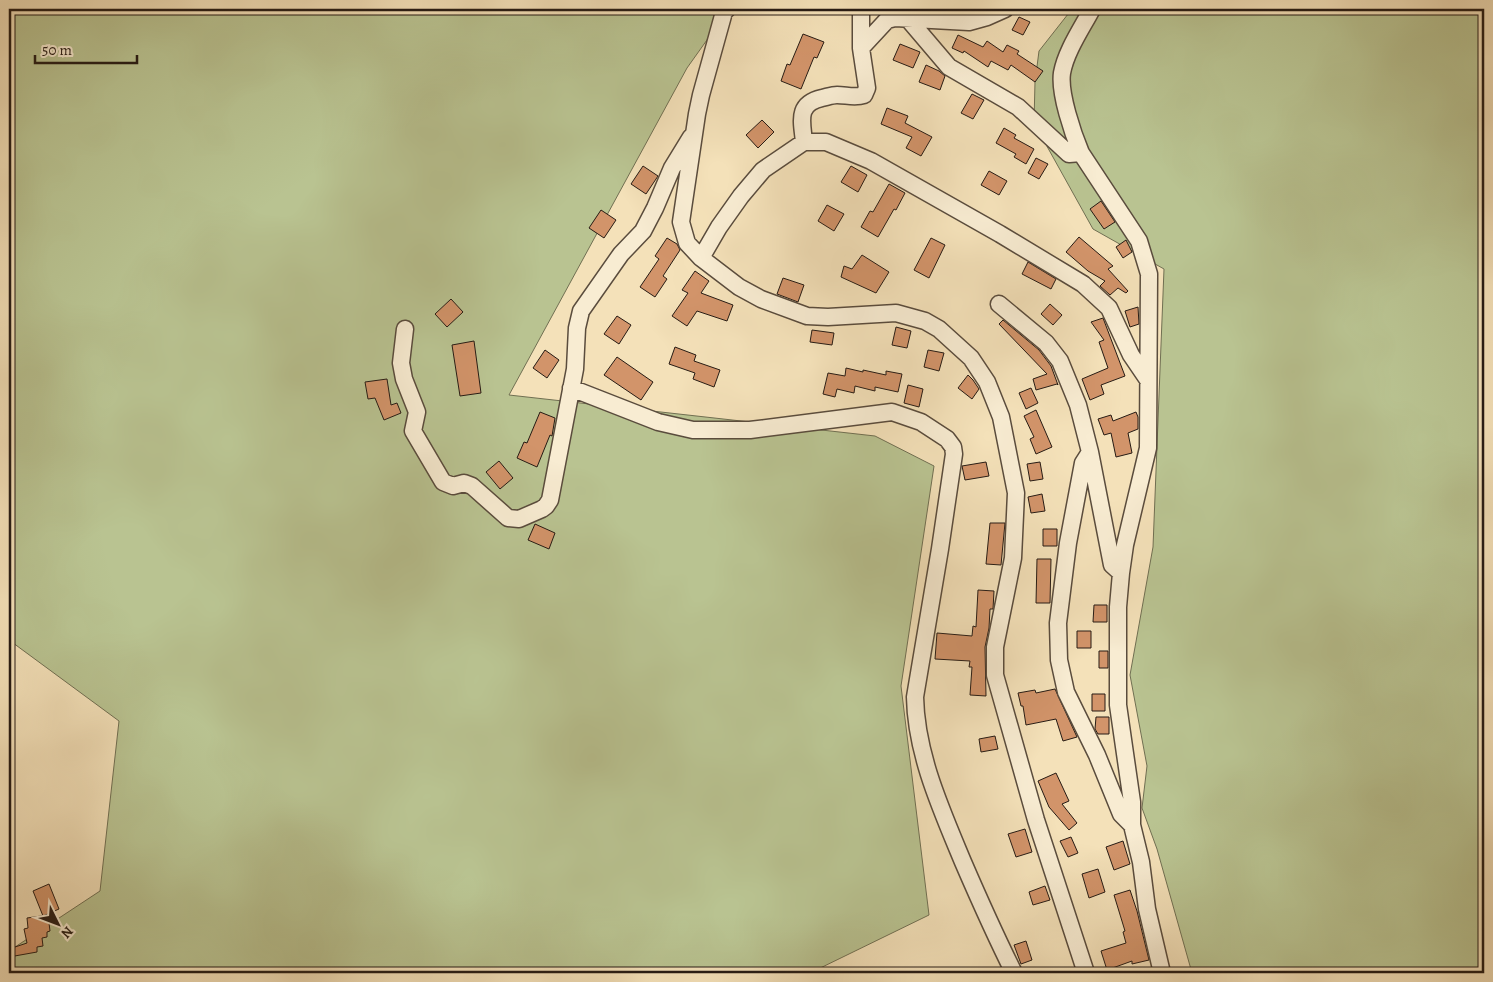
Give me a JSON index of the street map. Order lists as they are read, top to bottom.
{
  "scale_bar": "50 m",
  "north": "bottom right"
}
